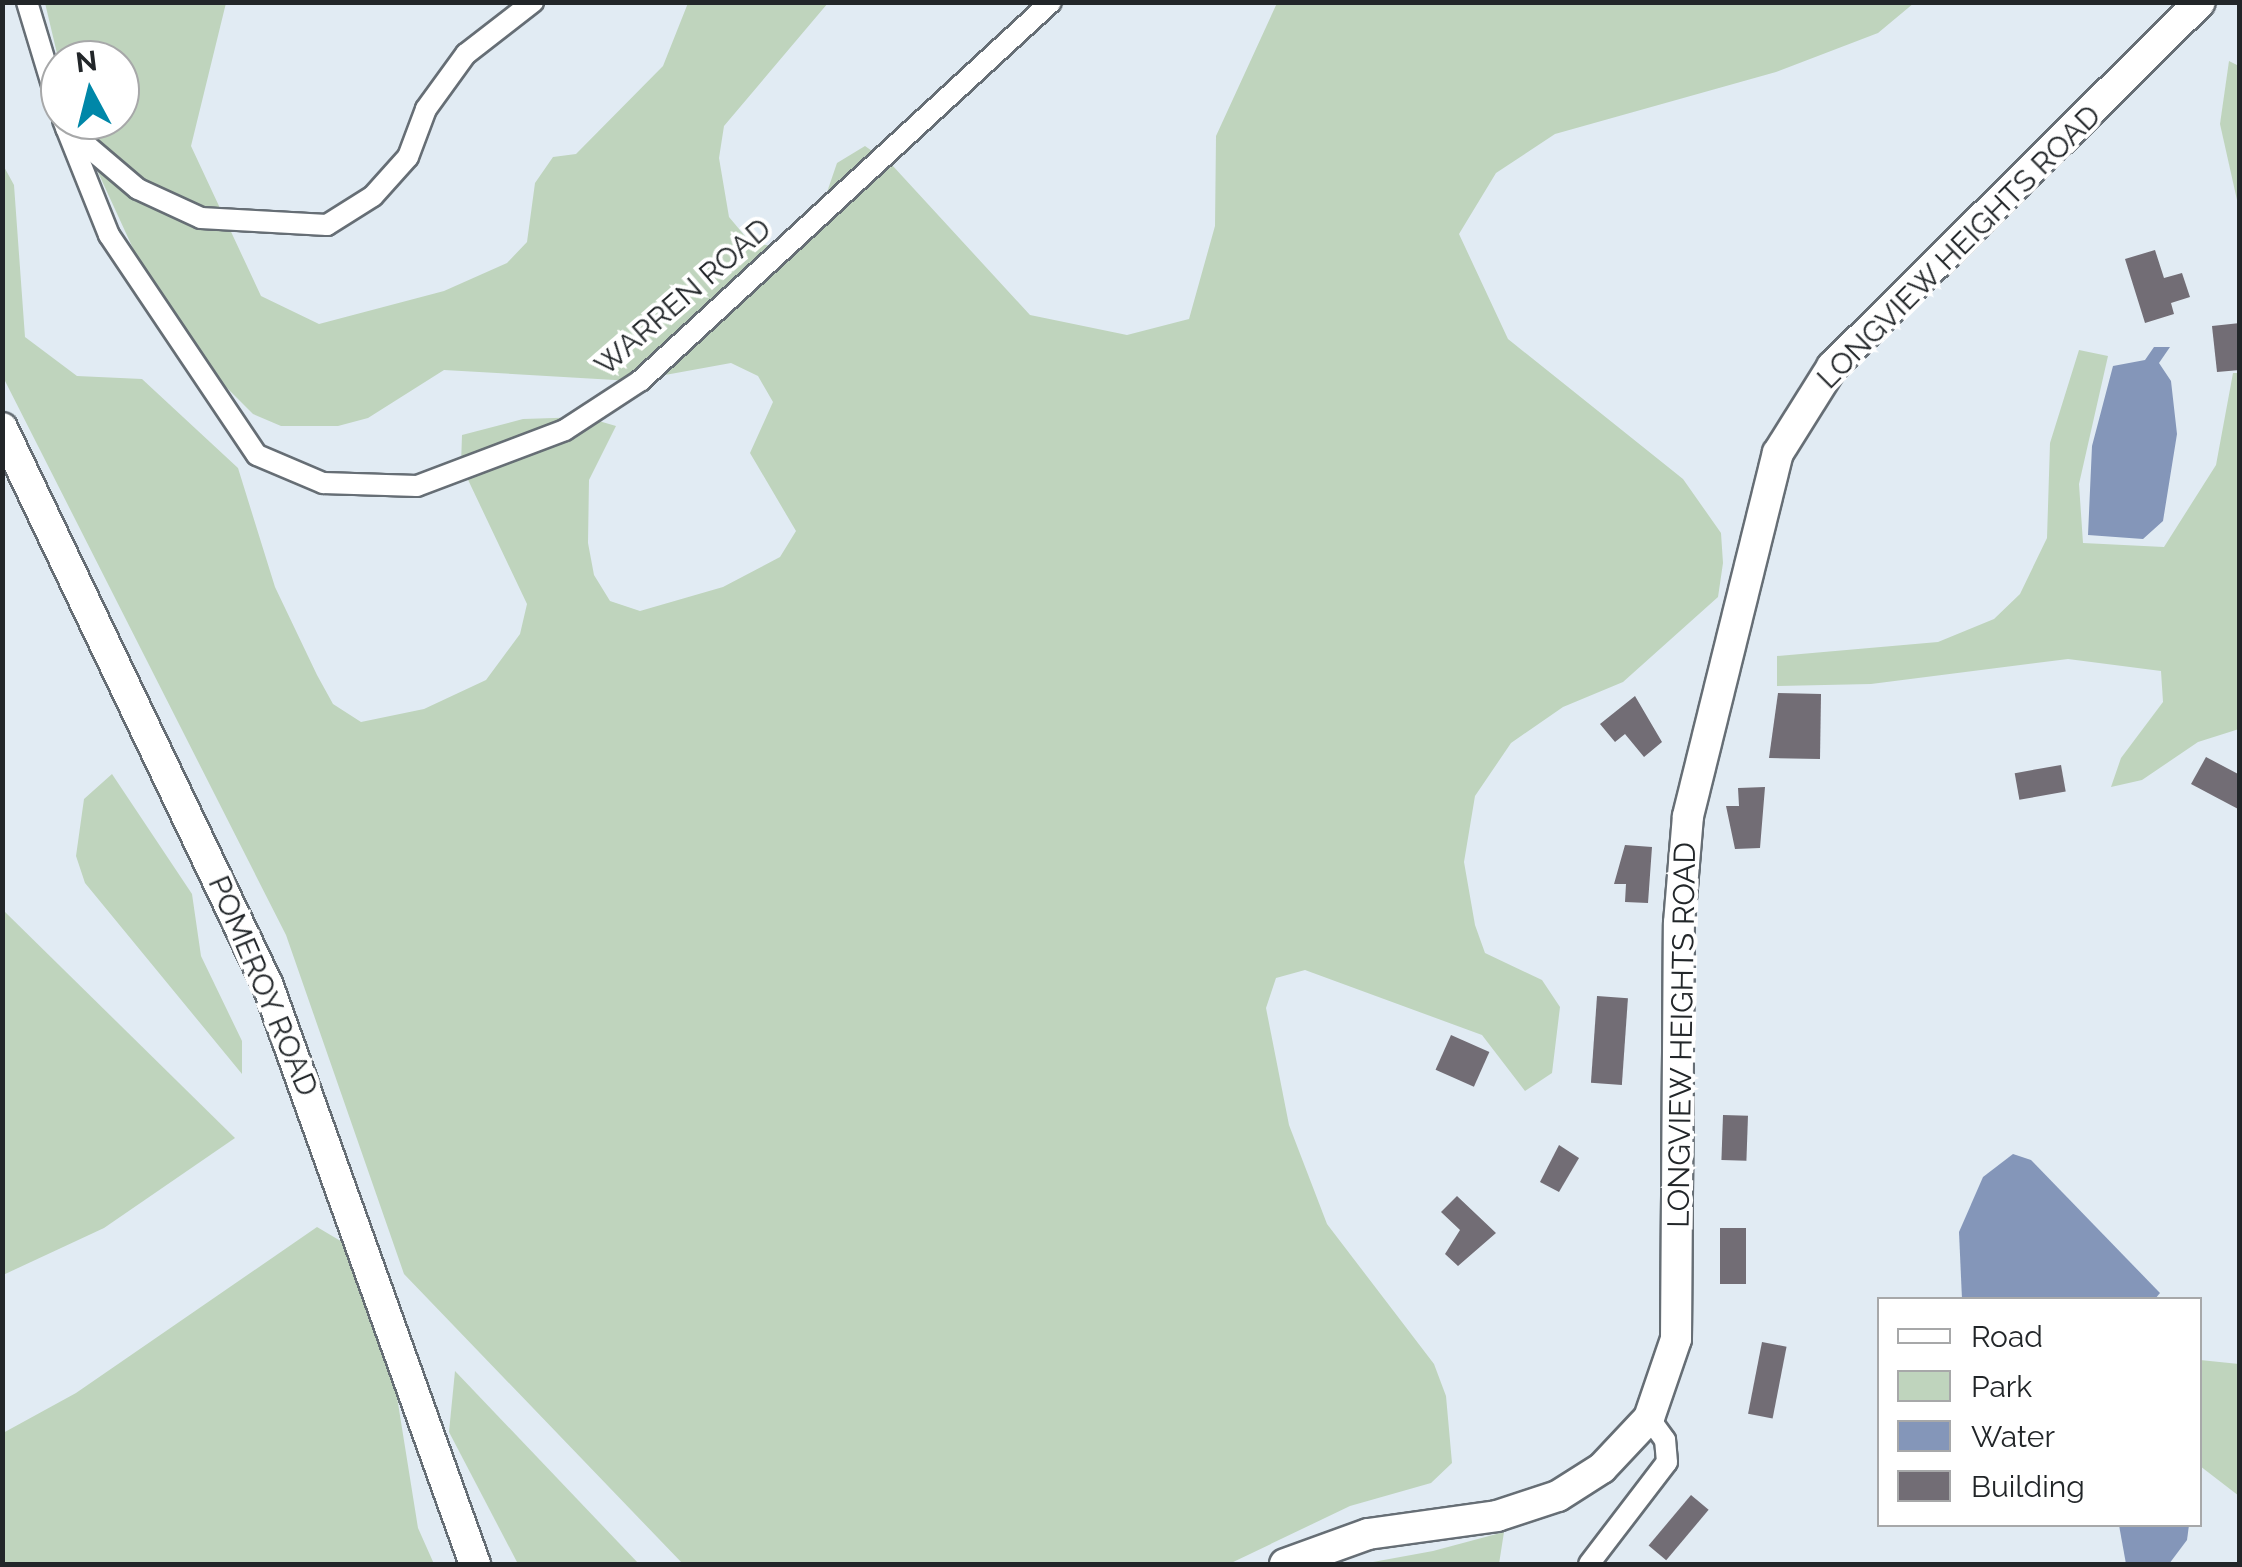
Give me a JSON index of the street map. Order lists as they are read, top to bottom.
{
  "streets": {
    "street": ["LONGVIEW HEIGHTS ROAD", "WARREN ROAD", "POMEROY ROAD"]
  },
  "legend": [
    "Road",
    "Park",
    "Water",
    "Building"
  ],
  "north": "top"
}
